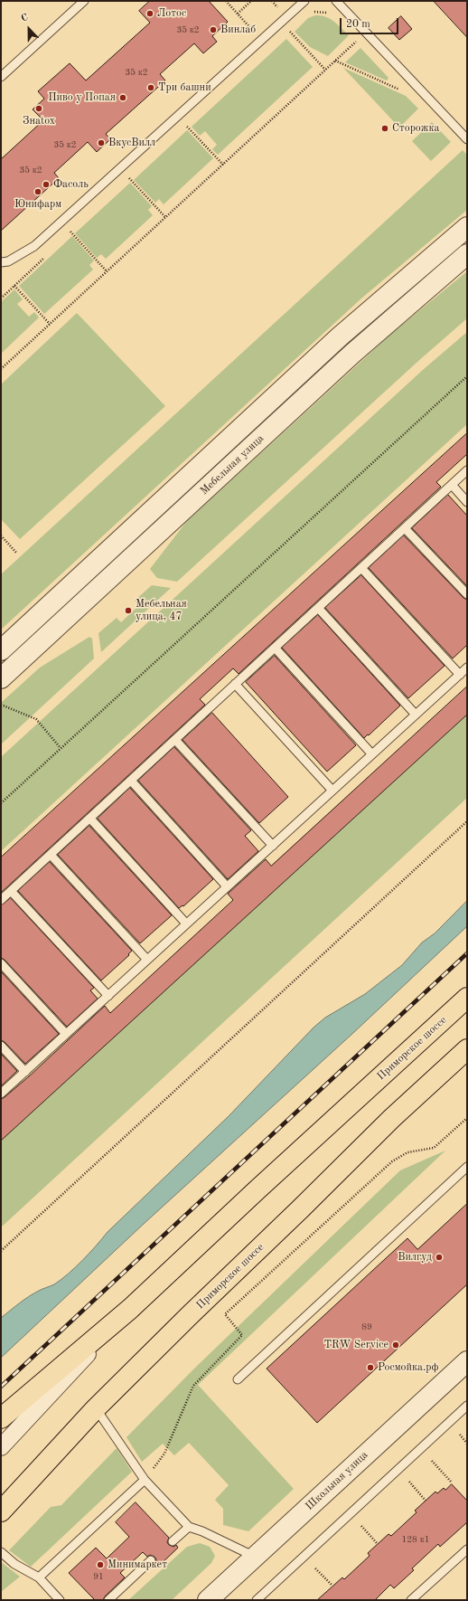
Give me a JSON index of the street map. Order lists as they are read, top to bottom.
{
  "streets": {
    "main road": ["Приморское шоссе"],
    "street": ["Мебельная улица", "Школьная улица"]
  },
  "places": [
    "Лотос",
    "Винлаб",
    "Три башни",
    "Пиво у Попая",
    "Знаtox",
    "Сторожка",
    "ВкусВилл",
    "Фасоль",
    "Юнифарм",
    "Мебельная улица, 47",
    "Вилгуд",
    "TRW Service",
    "Росмойка.рф",
    "Минимаркет"
  ],
  "house_numbers": [
    "35 к2",
    "35 к2",
    "35 к2",
    "35 к2",
    "89",
    "128 к1",
    "91"
  ],
  "scale_bar": "20 m",
  "north": "top"
}
